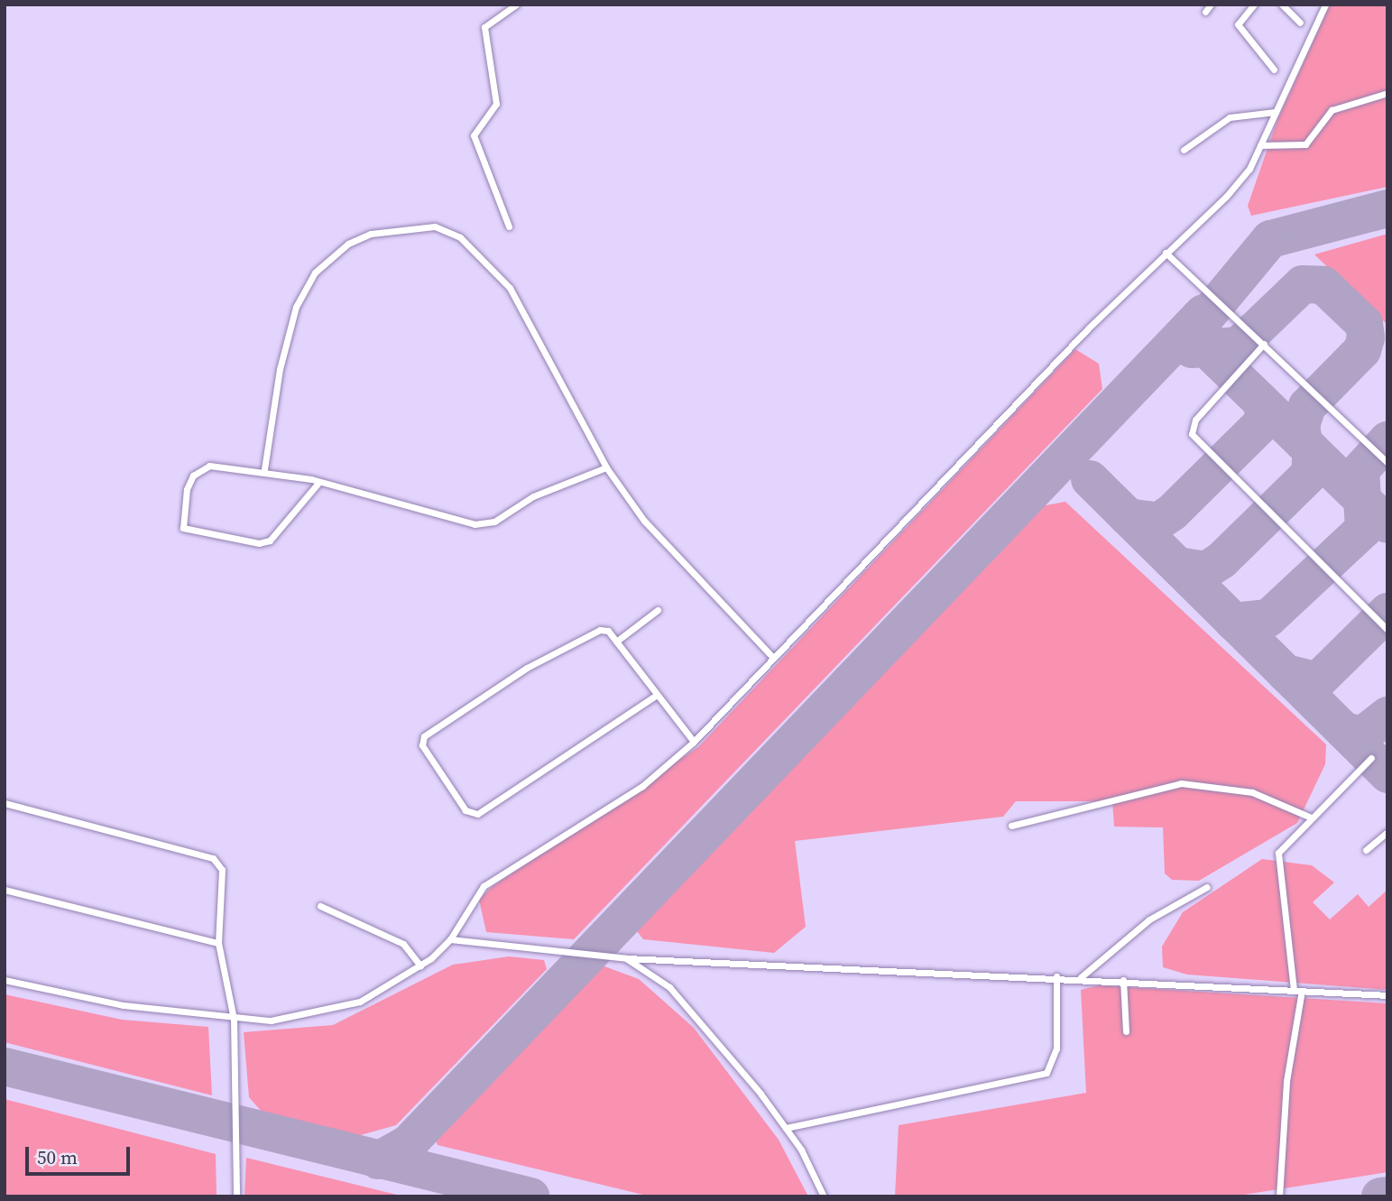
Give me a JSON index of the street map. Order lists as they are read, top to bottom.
{
  "scale_bar": "50 m"
}
